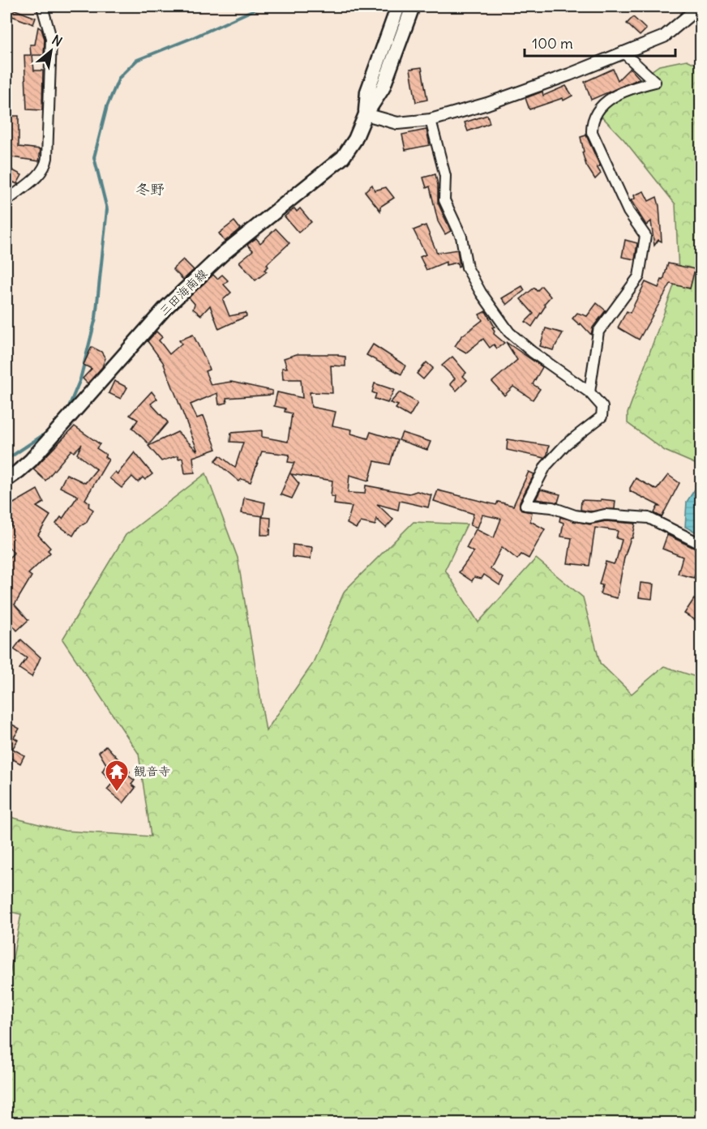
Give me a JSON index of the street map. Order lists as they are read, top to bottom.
{
  "streets": {
    "main road": ["三田海南線"]
  },
  "districts": ["冬野"],
  "places": {
    "temple": ["観音寺"]
  },
  "scale_bar": "100 m",
  "north": "top right"
}
